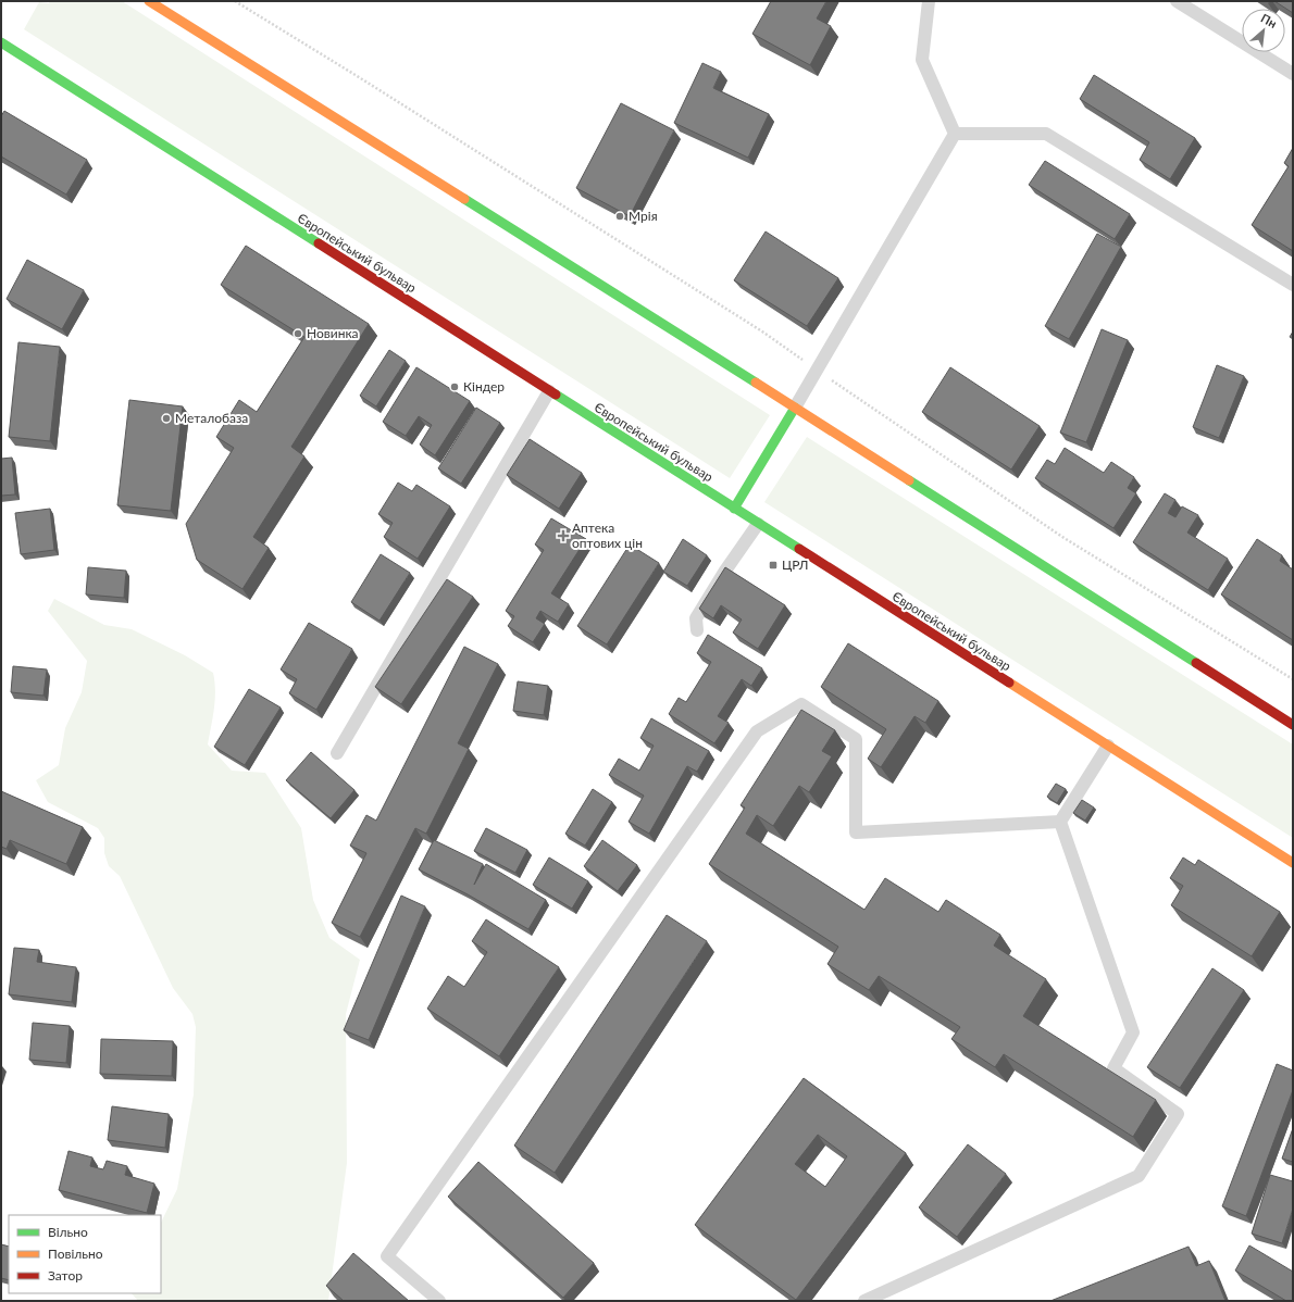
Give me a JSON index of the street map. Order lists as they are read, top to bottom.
{
  "streets": {
    "main road": ["Європейський бульвар"]
  },
  "places": {
    "other": [
      "Мрія",
      "Новинка",
      "Кіндер",
      "Металобаза"
    ],
    "health": ["Аптека оптових цін"],
    "transit": ["ЦРЛ"]
  },
  "legend": ["Вільно", "Повільно", "Затор"],
  "north": "top right"
}
